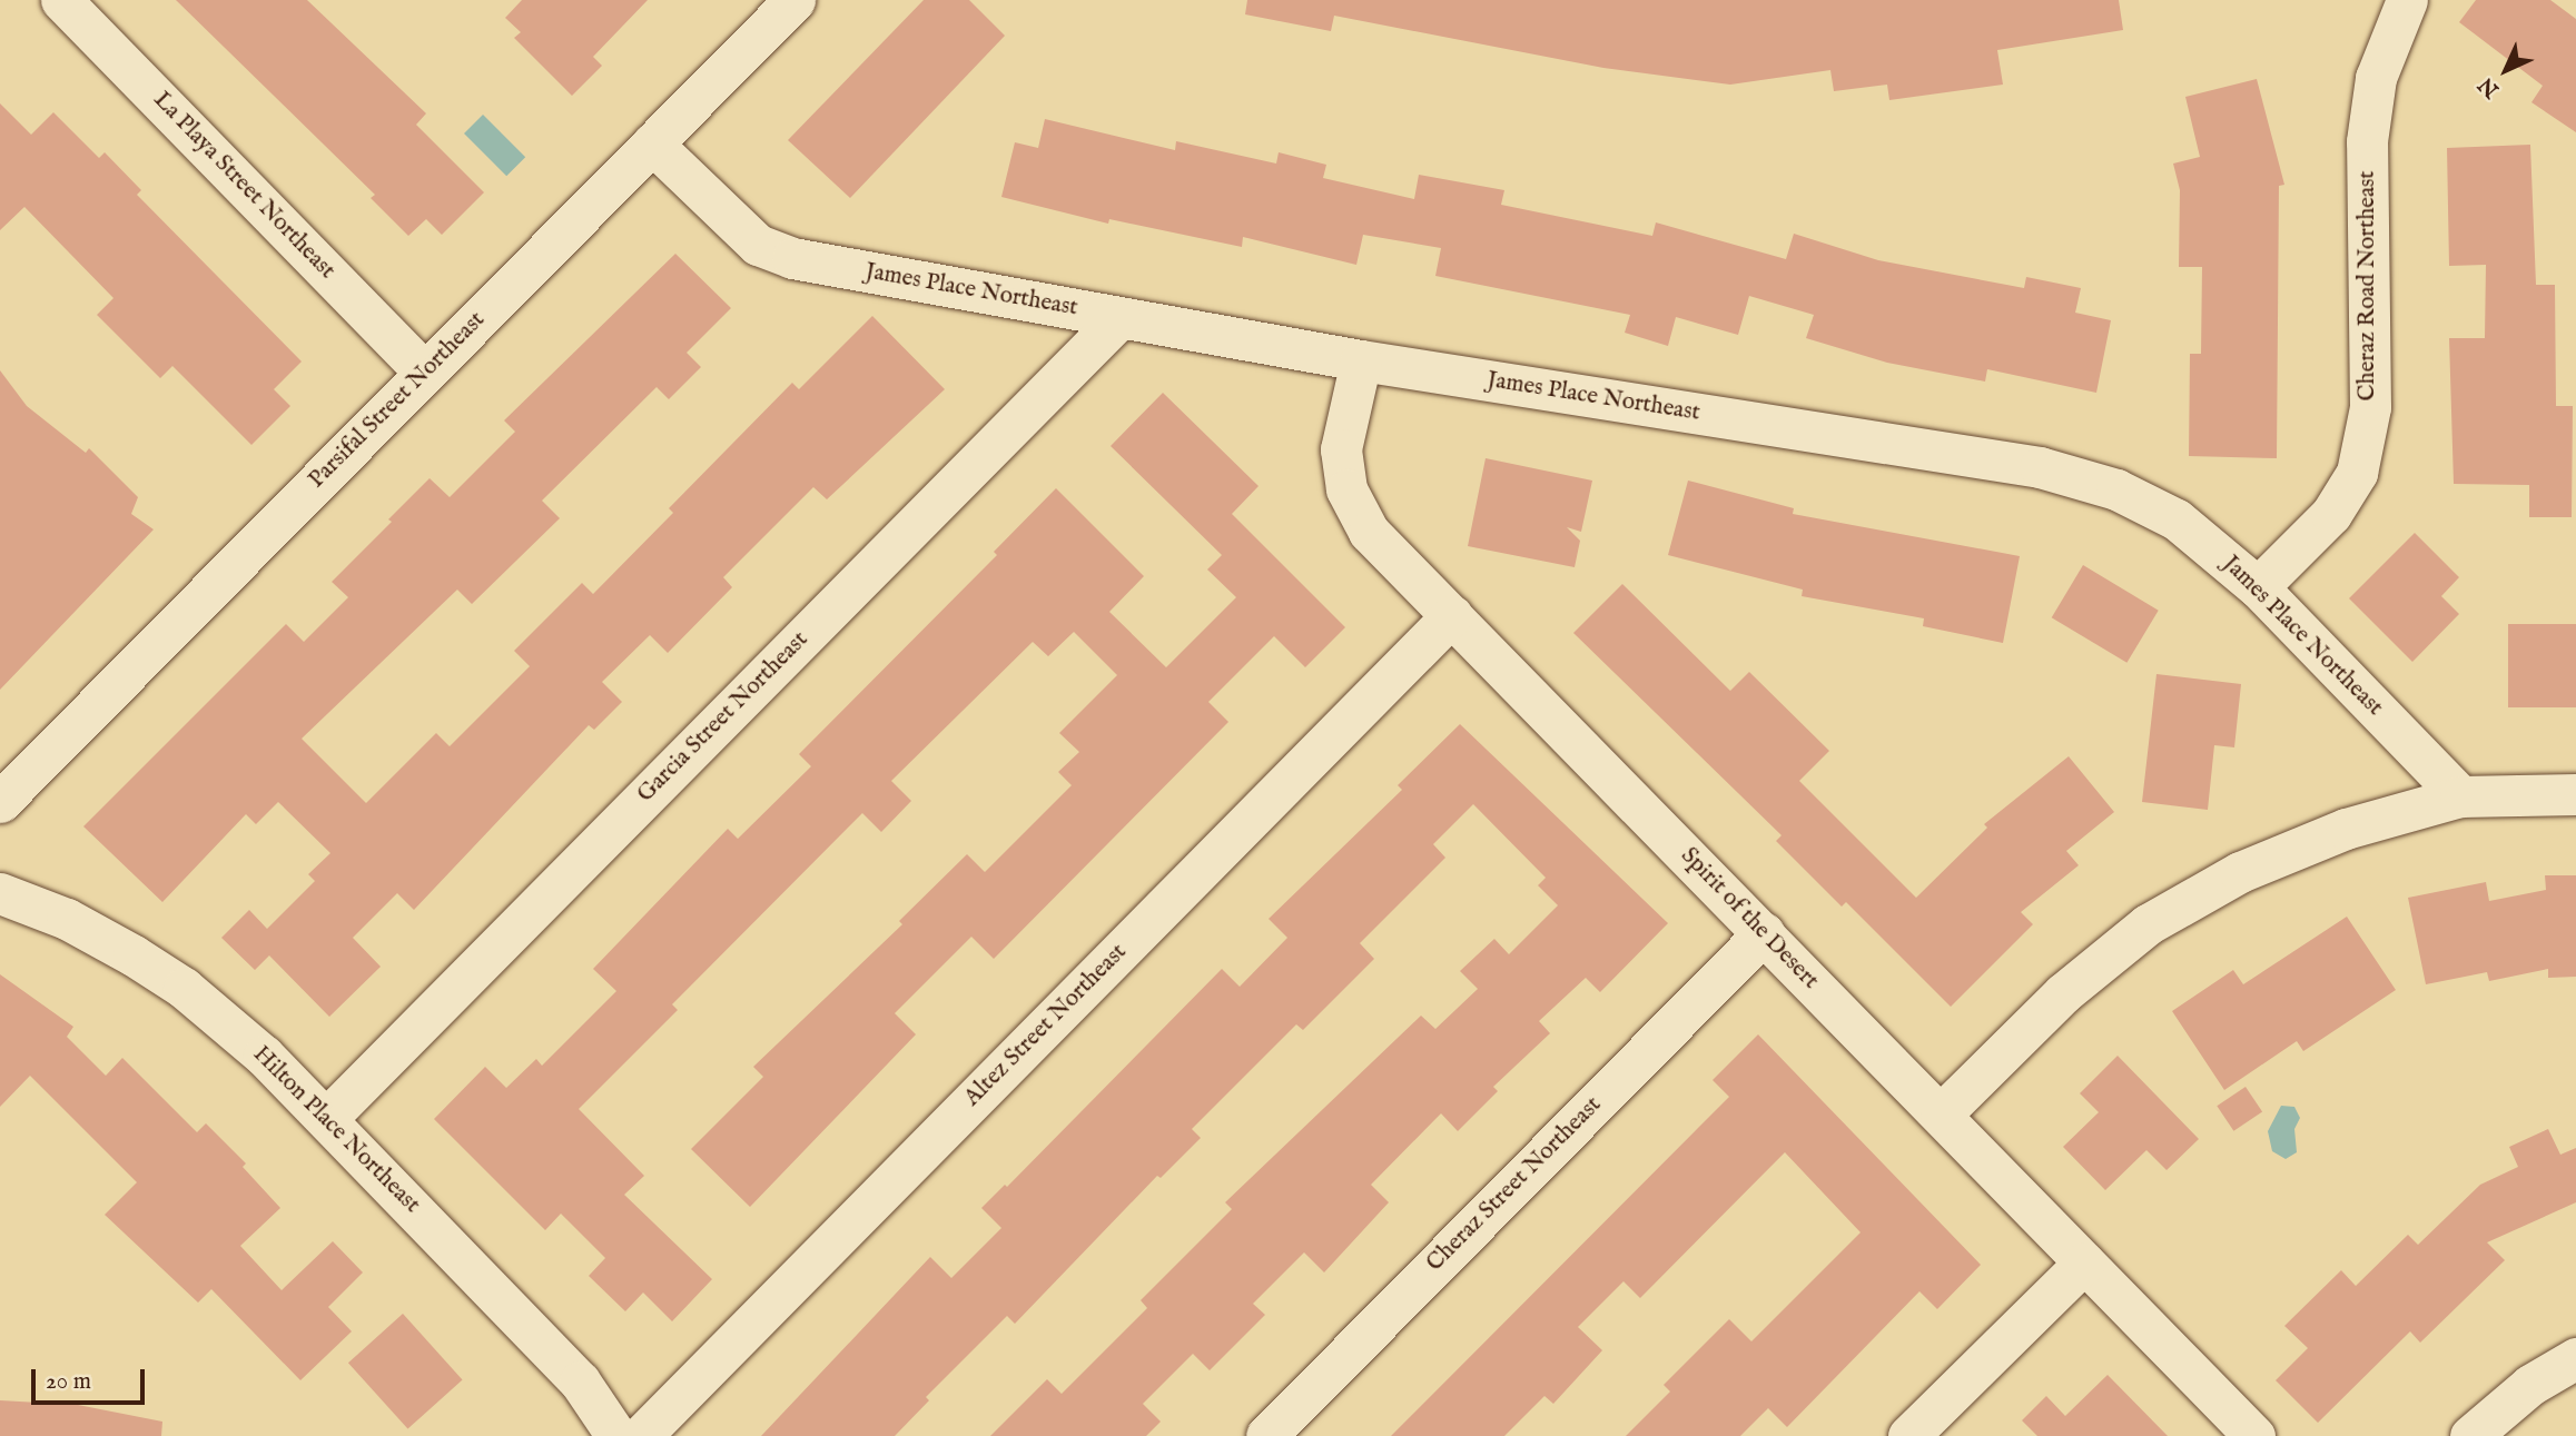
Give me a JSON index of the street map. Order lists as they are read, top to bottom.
{
  "streets": {
    "street": [
      "La Playa Street Northeast",
      "Cheraz Road Northeast",
      "James Place Northeast",
      "Parsifal Street Northeast",
      "Garcia Street Northeast",
      "Spirit of the Desert",
      "Altez Street Northeast",
      "Hilton Place Northeast",
      "Cheraz Street Northeast"
    ]
  },
  "crossings": [
    ["La Playa Street Northeast", "Parsifal Street Northeast"],
    ["Cheraz Road Northeast", "James Place Northeast"],
    ["James Place Northeast", "Parsifal Street Northeast"],
    ["James Place Northeast", "Garcia Street Northeast"],
    ["James Place Northeast", "Spirit of the Desert"],
    ["Garcia Street Northeast", "Hilton Place Northeast"],
    ["Spirit of the Desert", "Altez Street Northeast"],
    ["Spirit of the Desert", "Cheraz Street Northeast"]
  ],
  "scale_bar": "20 m",
  "north": "bottom left"
}
